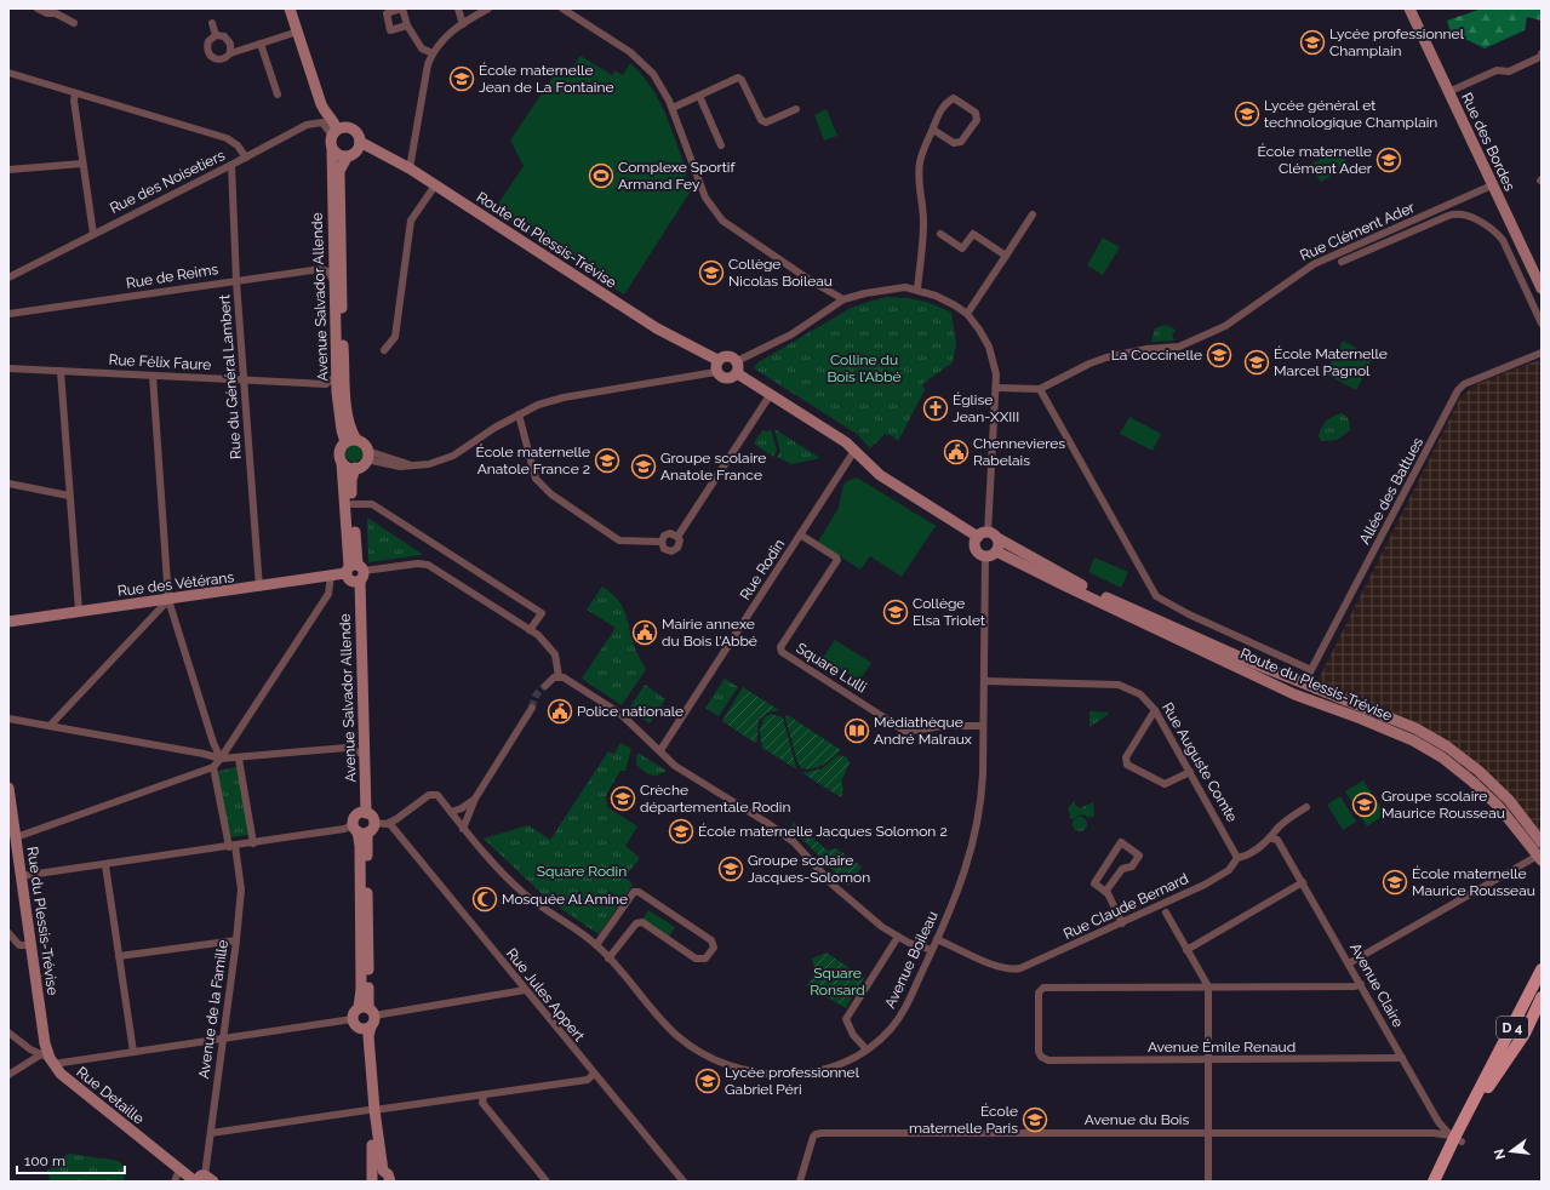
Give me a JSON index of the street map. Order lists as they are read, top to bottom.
{
  "streets": {
    "main road": [
      "Rue des Bordes",
      "Route du Plessis-Trévise",
      "Avenue Salvador Allende",
      "Rue des Vétérans",
      "Rue du Plessis-Trévise",
      "D 4",
      "Rue Detaille"
    ],
    "street": [
      "Rue des Noisetiers",
      "Rue Clément Ader",
      "Rue de Reims",
      "Rue Félix Faure",
      "Rue du Général Lambert",
      "Allée des Battues",
      "Rue Rodin",
      "Square Lulli",
      "Rue Auguste Comte",
      "Rue Claude Bernard",
      "Avenue Boileau",
      "Avenue Claire",
      "Rue Jules Appert",
      "Avenue de la Famille",
      "Avenue Émile Renaud",
      "Avenue du Bois"
    ]
  },
  "crossings": [
    ["Rue des Bordes", "Rue Clément Ader"],
    ["Rue des Noisetiers", "Route du Plessis-Trévise"],
    ["Rue des Noisetiers", "Avenue Salvador Allende"],
    ["Rue des Noisetiers", "Rue du Général Lambert"],
    ["Route du Plessis-Trévise", "Avenue Salvador Allende"],
    ["Route du Plessis-Trévise", "Allée des Battues"],
    ["Route du Plessis-Trévise", "Rue Rodin"],
    ["Rue de Reims", "Avenue Salvador Allende"],
    ["Rue de Reims", "Rue du Général Lambert"],
    ["Avenue Salvador Allende", "Rue Félix Faure"],
    ["Avenue Salvador Allende", "Rue des Vétérans"],
    ["Rue Félix Faure", "Rue du Général Lambert"],
    ["Rue du Général Lambert", "Rue des Vétérans"],
    ["Rue Rodin", "Square Lulli"],
    ["Square Lulli", "Avenue Boileau"],
    ["Rue Auguste Comte", "Rue Claude Bernard"],
    ["Rue Auguste Comte", "Avenue Boileau"],
    ["Rue Claude Bernard", "Avenue Boileau"],
    ["Rue Claude Bernard", "Avenue Claire"],
    ["Rue du Plessis-Trévise", "Rue Detaille"],
    ["Avenue Boileau", "Rue Jules Appert"],
    ["Avenue Claire", "D 4"],
    ["Avenue Claire", "Avenue Émile Renaud"],
    ["Avenue Claire", "Avenue du Bois"],
    ["Avenue de la Famille", "Rue Detaille"],
    ["D 4", "Avenue du Bois"]
  ],
  "parks": ["Colline du Bois l'Abbé", "Square Rodin", "Square Ronsard"],
  "places": {
    "school or university": [
      "Lycée professionnel Champlain",
      "École maternelle Jean de La Fontaine",
      "Lycée général et technologique Champlain",
      "École maternelle Clément Ader",
      "Collège Nicolas Boileau",
      "La Coccinelle",
      "École Maternelle Marcel Pagnol",
      "École maternelle Anatole France 2",
      "Groupe scolaire Anatole France",
      "Collège Elsa Triolet",
      "Crèche départementale Rodin",
      "Groupe scolaire Maurice Rousseau",
      "École maternelle Jacques Solomon 2",
      "Groupe scolaire Jacques-Solomon",
      "École maternelle Maurice Rousseau",
      "Lycée professionnel Gabriel Péri",
      "École maternelle Paris"
    ],
    "sports": ["Complexe Sportif Armand Fey"],
    "church": ["Église Jean-XXIII"],
    "public building": ["Chennevieres Rabelais", "Mairie annexe du Bois l'Abbé", "Police nationale"],
    "library": ["Médiathèque André Malraux"],
    "mosque": ["Mosquée Al Amine"]
  },
  "scale_bar": "100 m",
  "north": "left"
}
